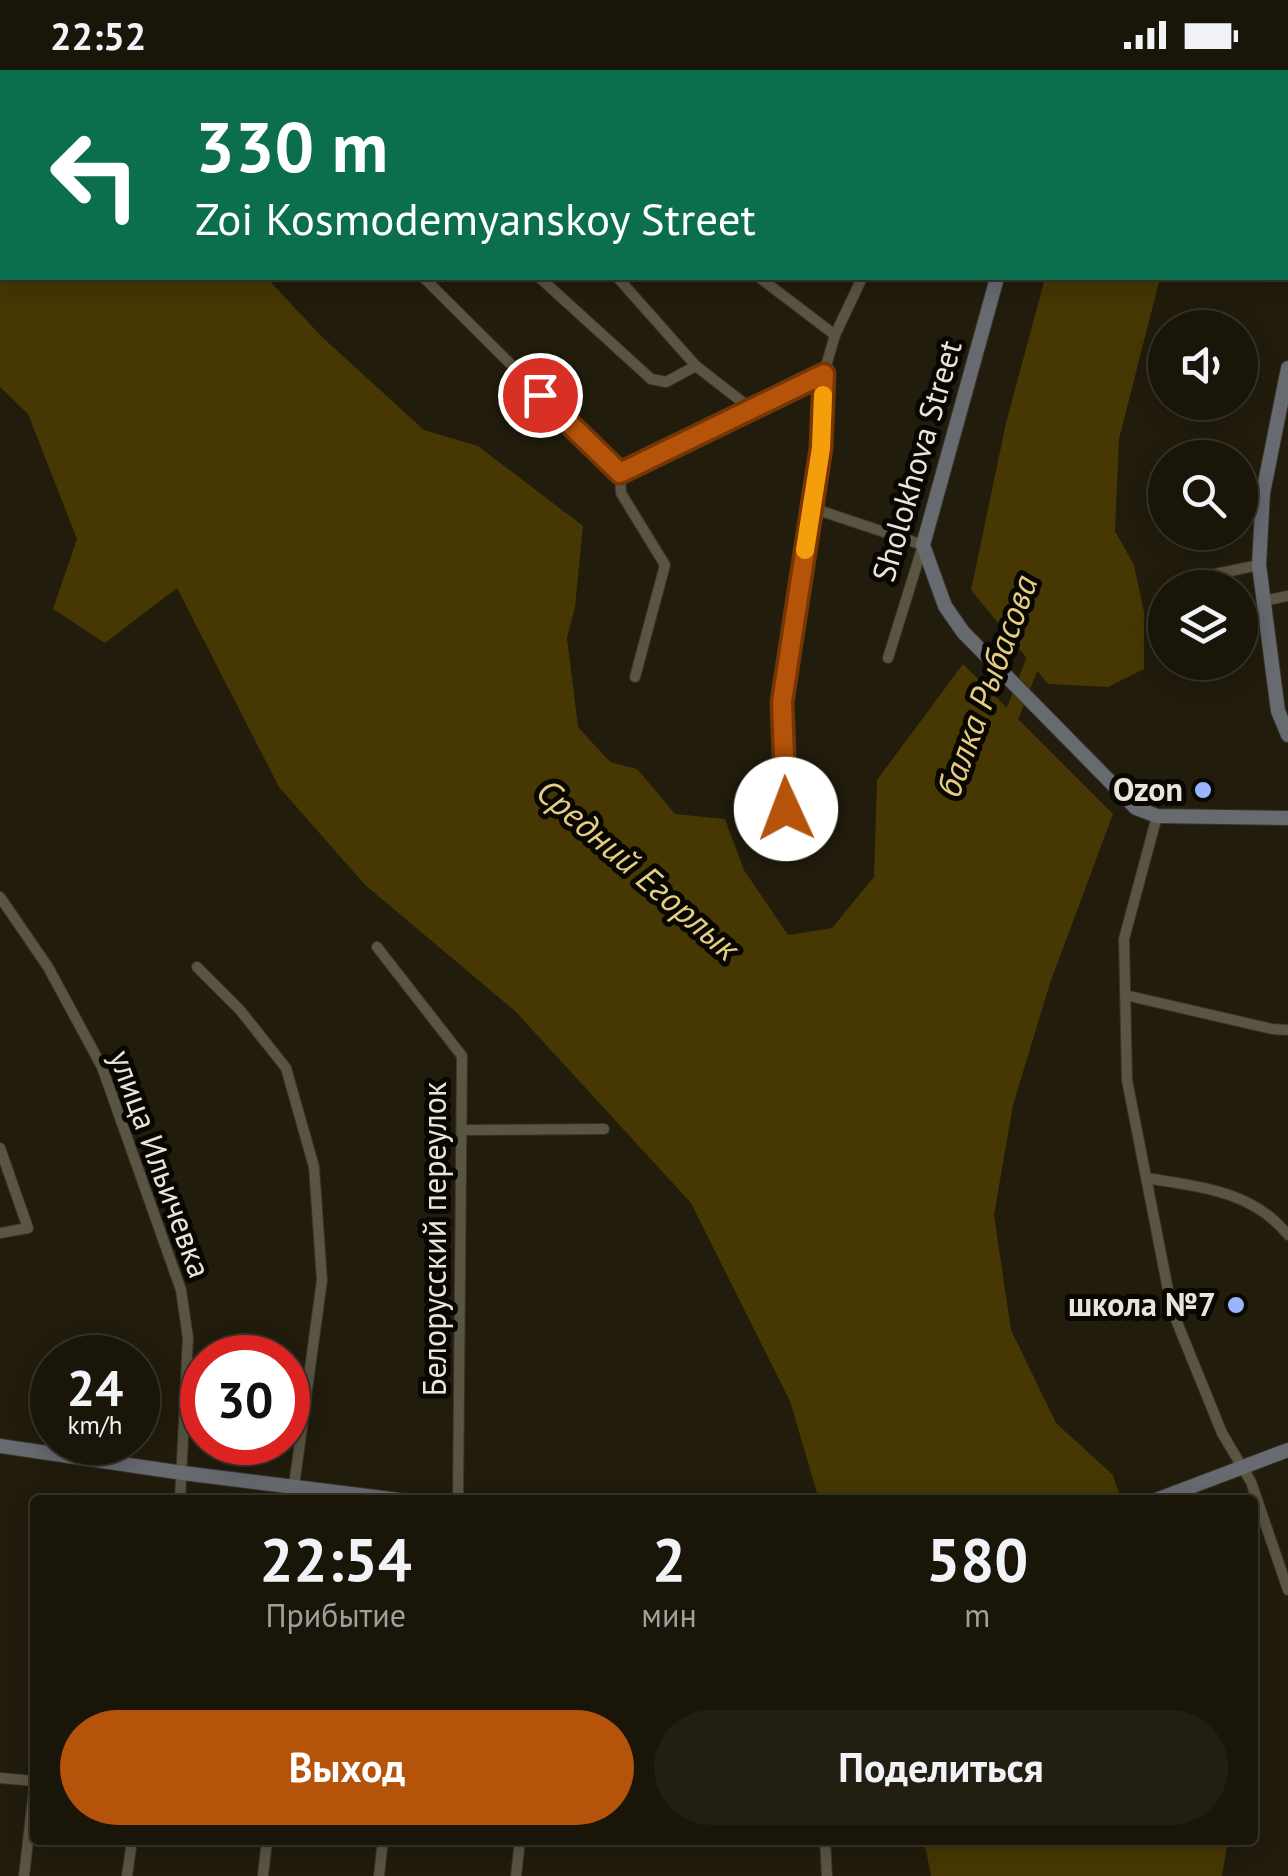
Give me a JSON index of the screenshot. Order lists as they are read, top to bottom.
{
  "streets": {
    "main road": ["Sholokhova Street"],
    "street": ["улица Ильичевка", "Белорусский переулок"]
  },
  "water": ["балка Рыбасова", "Средний Егорлык"],
  "places": ["Ozon", "школа №7"],
  "page": {
    "status": "22:52",
    "turn": ["330 m", "Zoi Kosmodemyanskoy Street"],
    "speed": "24 km/h",
    "limit": "30",
    "eta": [
      "22:54",
      "Прибытие",
      "2",
      "мин",
      "580",
      "m"
    ],
    "buttons": ["Выход", "Поделиться"]
  }
}
